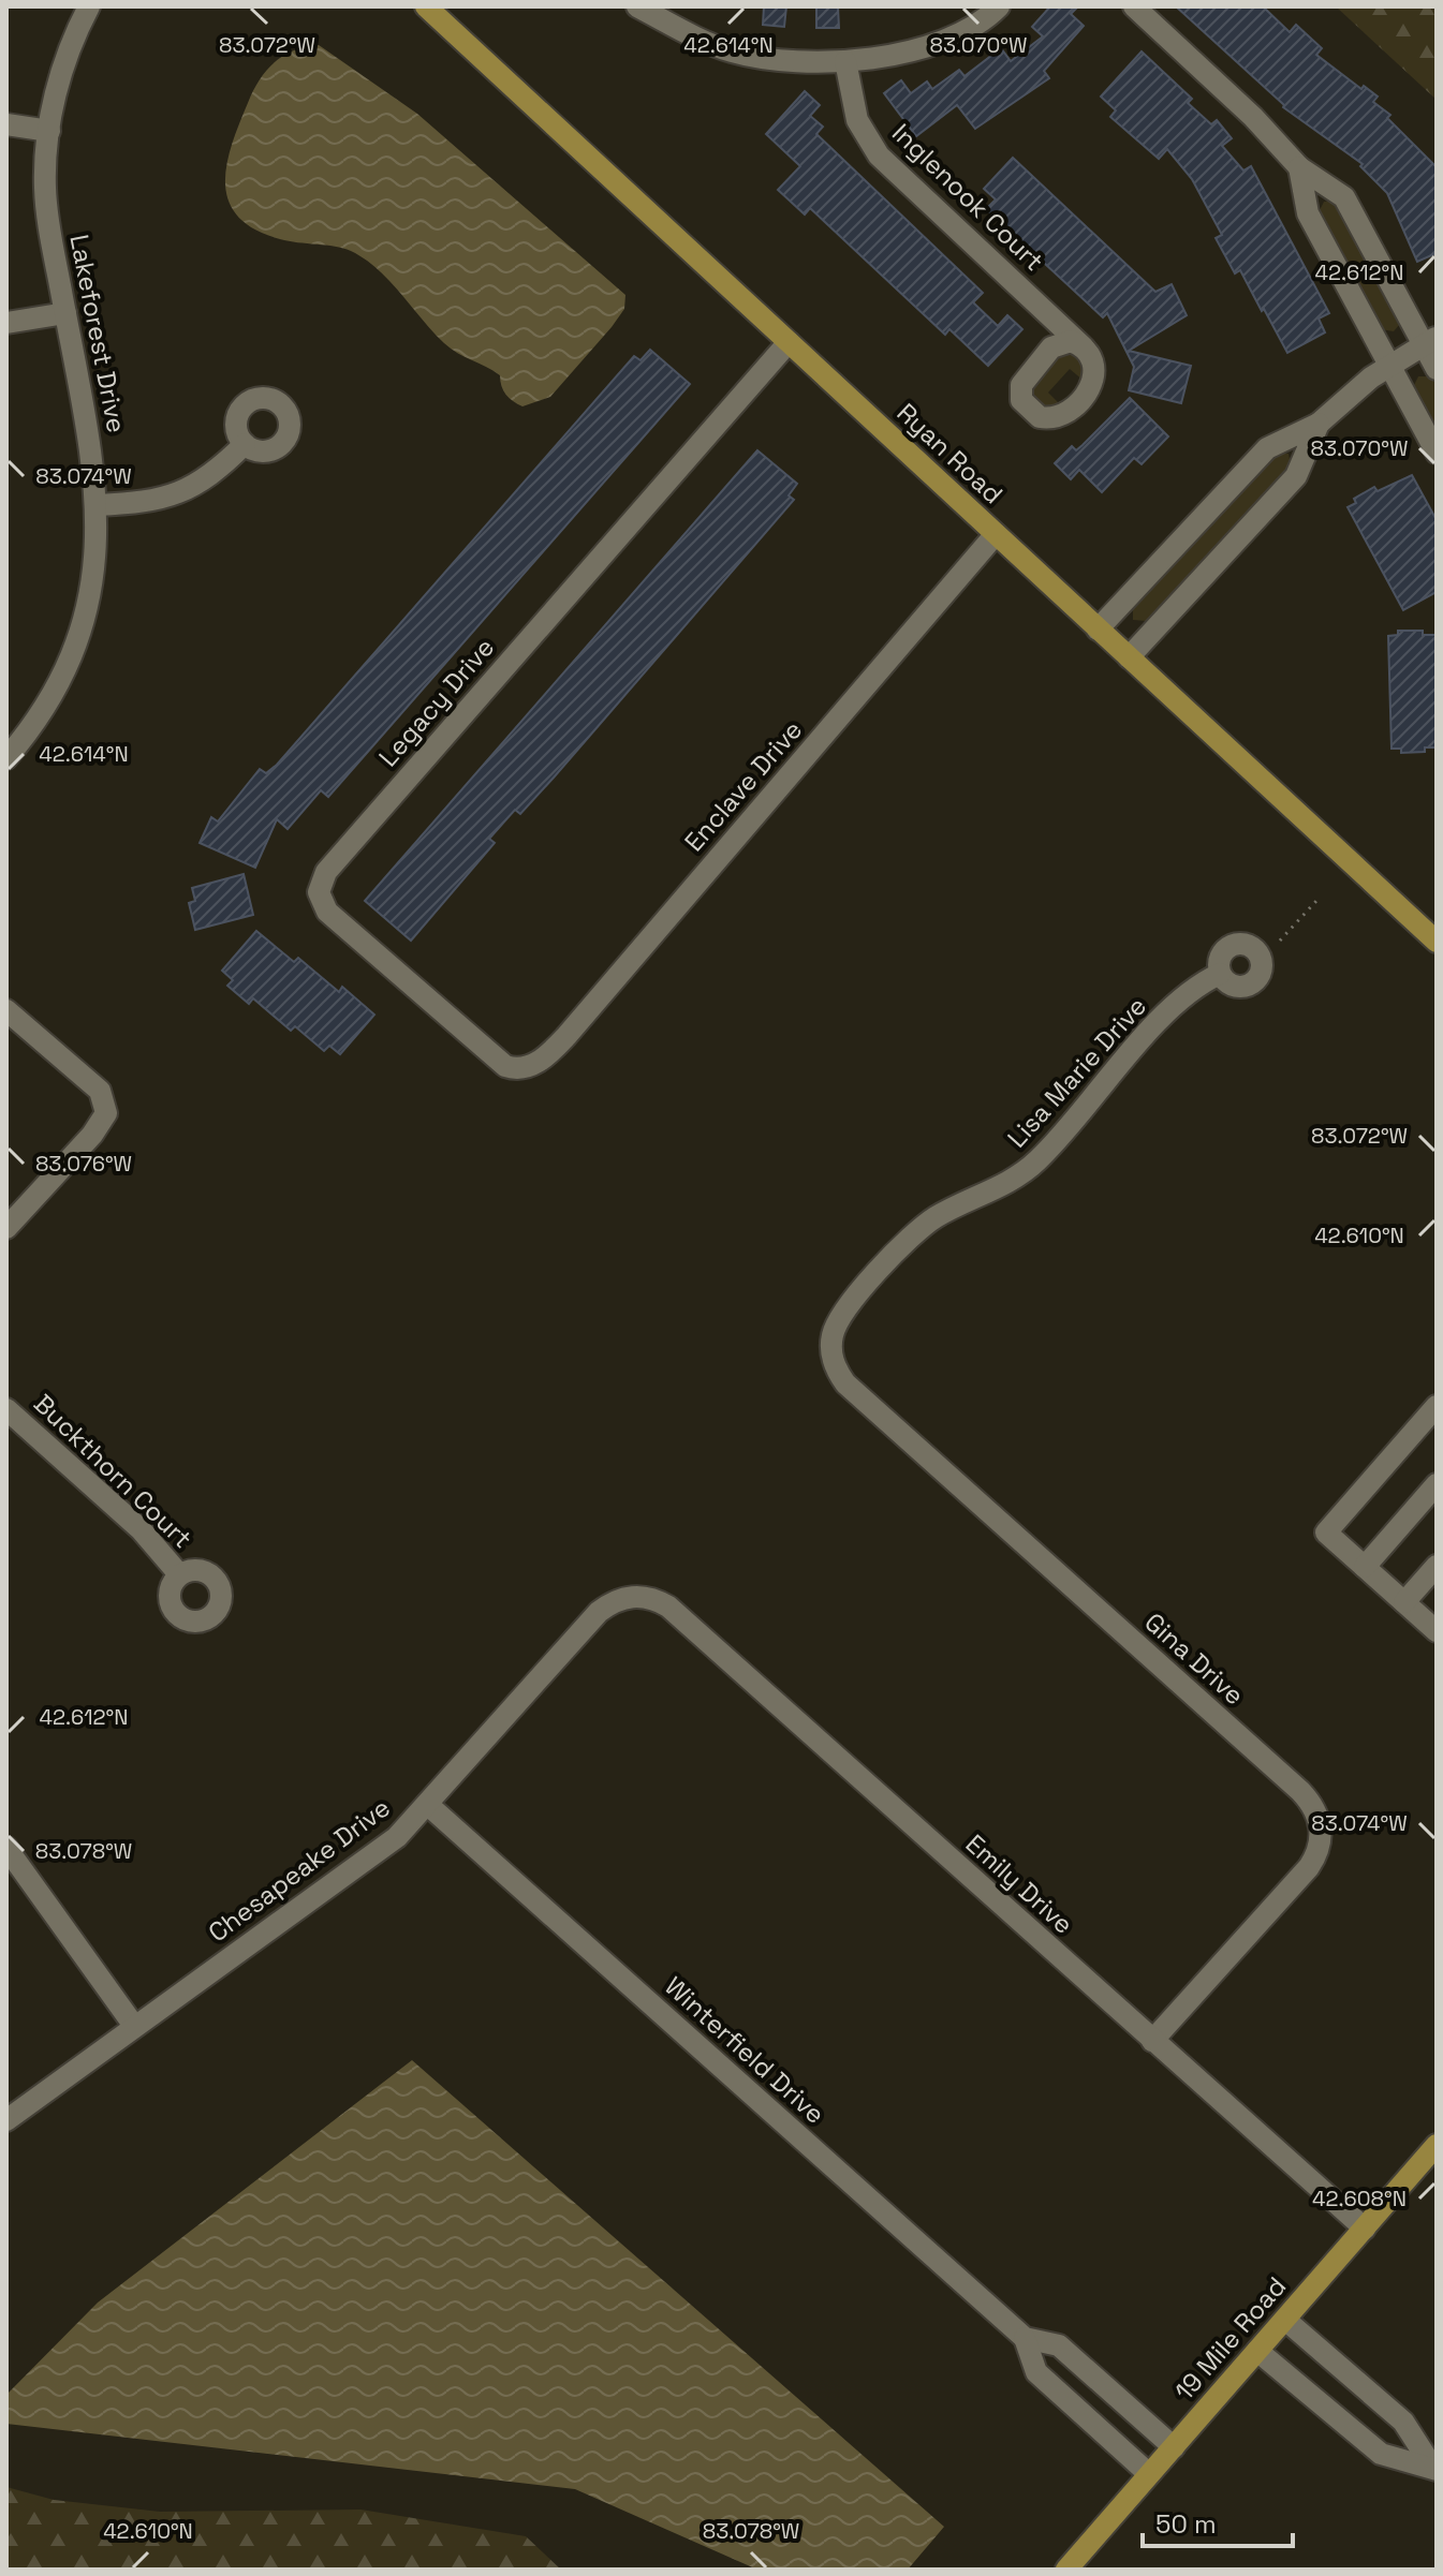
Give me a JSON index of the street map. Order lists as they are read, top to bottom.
{
  "streets": {
    "main road": ["Ryan Road", "19 Mile Road"],
    "street": [
      "Inglenook Court",
      "Lakeforest Drive",
      "Legacy Drive",
      "Enclave Drive",
      "Lisa Marie Drive",
      "Buckthorn Court",
      "Gina Drive",
      "Chesapeake Drive",
      "Emily Drive",
      "Winterfield Drive"
    ]
  },
  "crossings": [
    ["Ryan Road", "Legacy Drive"],
    ["Ryan Road", "Enclave Drive"],
    ["Legacy Drive", "Enclave Drive"],
    ["Lisa Marie Drive", "Gina Drive"],
    ["Gina Drive", "Emily Drive"],
    ["Chesapeake Drive", "Emily Drive"],
    ["Chesapeake Drive", "Winterfield Drive"],
    ["Emily Drive", "19 Mile Road"],
    ["Winterfield Drive", "19 Mile Road"]
  ],
  "scale_bar": "50 m",
  "coordinates": [
    "83.072°W",
    "83.070°W",
    "42.614°N",
    "42.612°N",
    "83.074°W",
    "83.076°W",
    "42.610°N",
    "83.078°W",
    "42.608°N"
  ]
}
